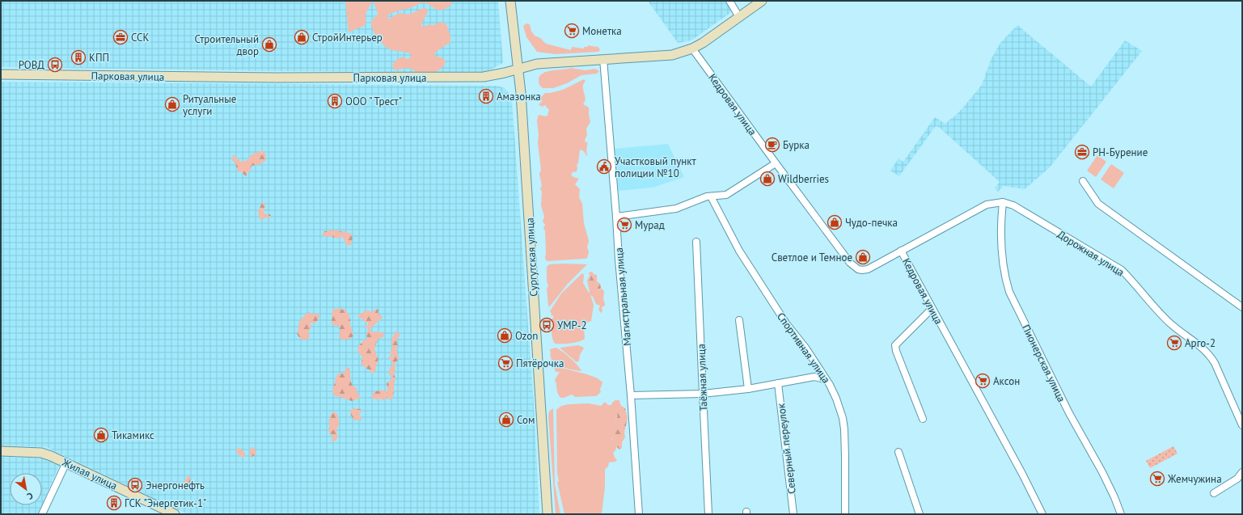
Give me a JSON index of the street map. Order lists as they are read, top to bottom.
{
  "streets": {
    "main road": ["Парковая улица", "Сургутская улица", "Жилая улица"],
    "street": [
      "Кедровая улица",
      "Дорожная улица",
      "Магистральная улица",
      "Спортивная улица",
      "Пионерская улица",
      "Таёжная улица",
      "Северный переулок"
    ]
  },
  "crossings": [
    ["Парковая улица", "Кедровая улица"],
    ["Парковая улица", "Сургутская улица"],
    ["Парковая улица", "Магистральная улица"],
    ["Дорожная улица", "Пионерская улица"]
  ],
  "places": {
    "supermarket": [
      "Монетка",
      "Мурад",
      "Арго-2",
      "Пятёрочка",
      "Аксон",
      "Жемчужина"
    ],
    "office": ["ССК", "РН-Бурение"],
    "shop": [
      "СтройИнтерьер",
      "Строительный двор",
      "Ритуальные услуги",
      "Wildberries",
      "Чудо-печка",
      "Светлое и Темное",
      "Ozon",
      "Сом",
      "Тикамикс"
    ],
    "building": [
      "КПП",
      "Амазонка",
      "ООО \" Трест\"",
      "ГСК \"Энергетик-1\""
    ],
    "bus stop": ["РОВД", "УМР-2", "Энергонефть"],
    "cafe": ["Бурка"],
    "public building": ["Участковый пункт полиции №10"]
  },
  "north": "bottom right"
}
